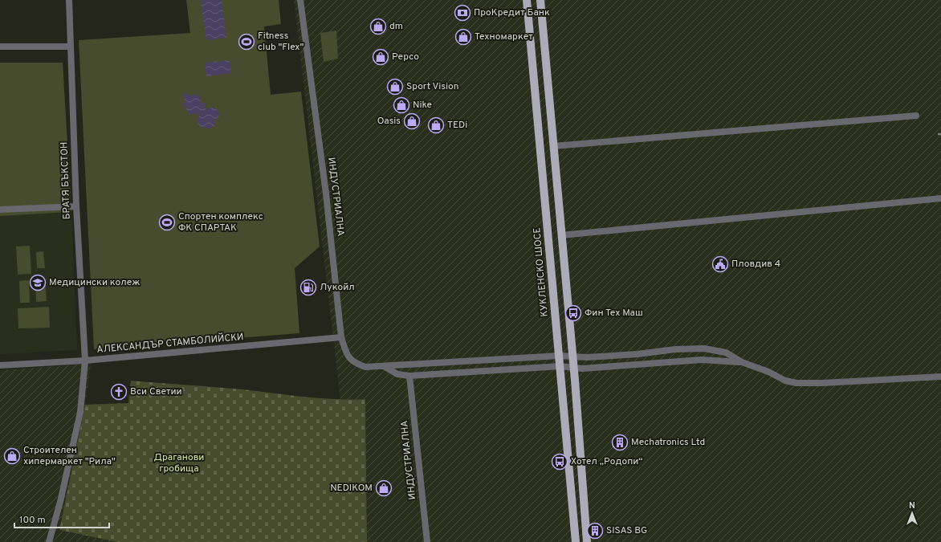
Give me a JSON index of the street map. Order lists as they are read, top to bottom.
{
  "streets": {
    "main road": ["КУКЛЕНСКО ШОСЕ"],
    "street": ["БРАТЯ БЪКСТОН", "ИНДУСТРИАЛНА", "АЛЕКСАНДЪР СТАМБОЛИЙСКИ"]
  },
  "crossings": [
    ["БРАТЯ БЪКСТОН", "АЛЕКСАНДЪР СТАМБОЛИЙСКИ"],
    ["ИНДУСТРИАЛНА", "КУКЛЕНСКО ШОСЕ"],
    ["ИНДУСТРИАЛНА", "АЛЕКСАНДЪР СТАМБОЛИЙСКИ"]
  ],
  "parks": ["Драганови гробища"],
  "places": {
    "bank": ["ПроКредит Банк"],
    "shop": [
      "dm",
      "Техномаркет",
      "Pepco",
      "Sport Vision",
      "Nike",
      "Oasis",
      "TEDi",
      "Строителен хипермаркет \"Рила\"",
      "NEDIKOM"
    ],
    "sports": ["Fitness club \"Flex\"", "Спортен комплекс ФК СПАРТАК"],
    "public building": ["Пловдив 4"],
    "school or university": ["Медицински колеж"],
    "fuel station": ["Лукойл"],
    "bus stop": ["Фин Тех Маш", "Хотел „Родопи“"],
    "church": ["Вси Светии"],
    "building": ["Mechatronics Ltd", "SISAS BG"]
  },
  "scale_bar": "100 m",
  "north": "top"
}
